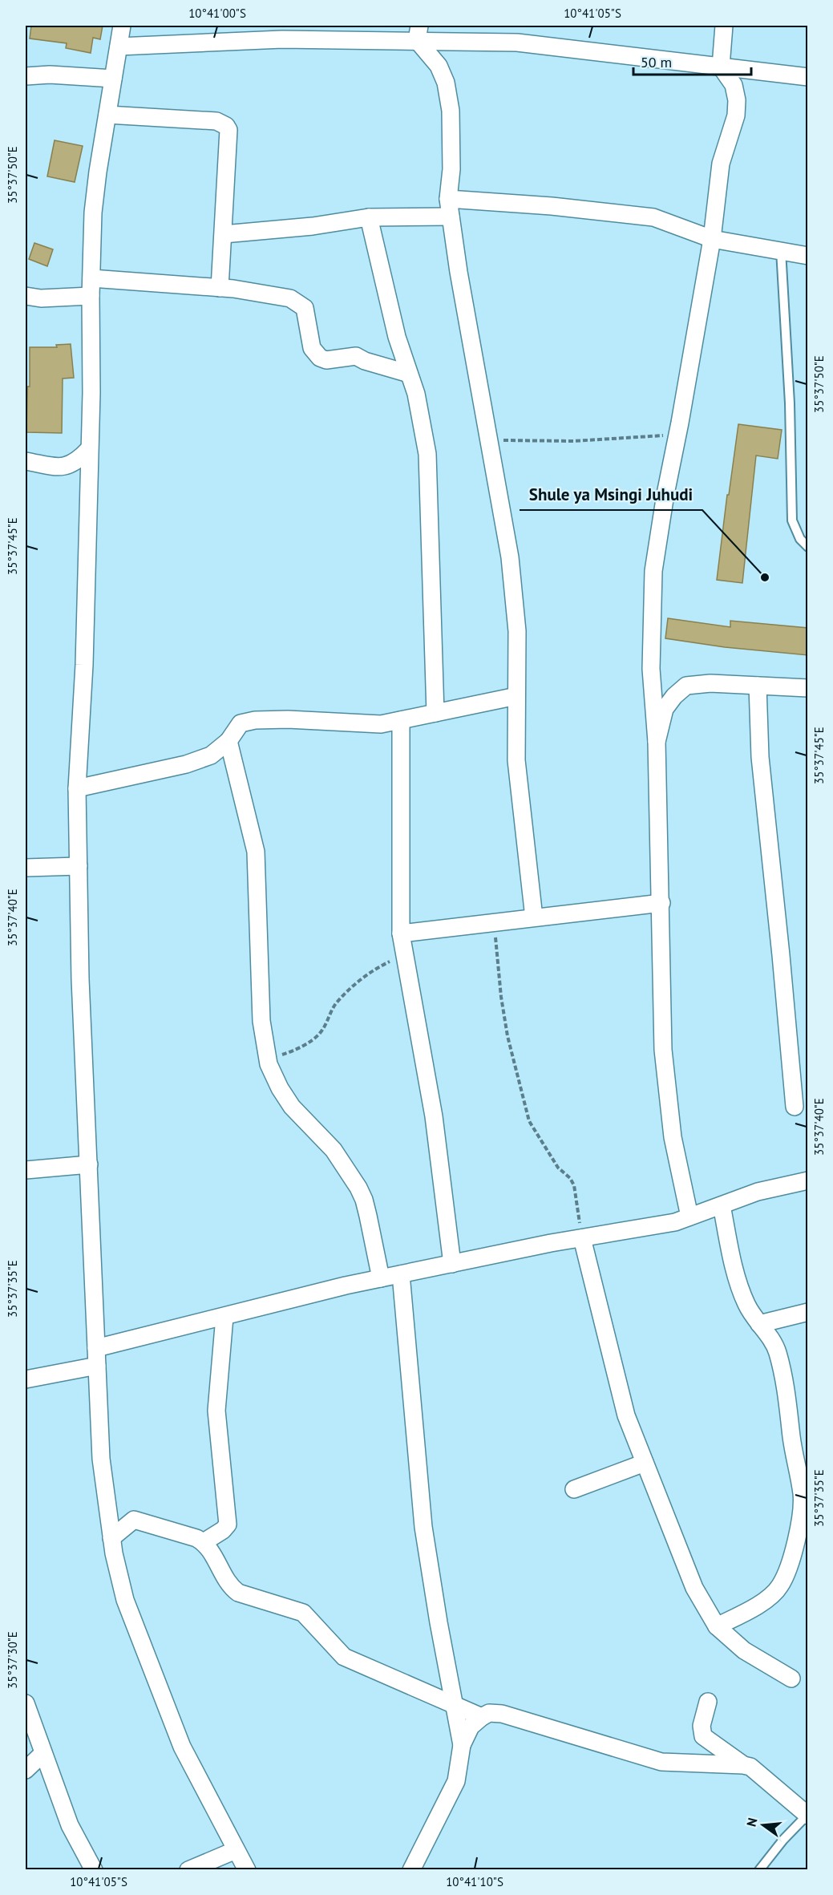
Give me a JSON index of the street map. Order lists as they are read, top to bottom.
{
  "places": ["Shule ya Msingi Juhudi"],
  "scale_bar": "50 m",
  "north": "left",
  "coordinates": [
    "10°41'00\"S",
    "10°41'05\"S",
    "35°37'50\"E",
    "35°37'45\"E",
    "35°37'40\"E",
    "35°37'35\"E",
    "35°37'30\"E",
    "10°41'10\"S"
  ]
}
